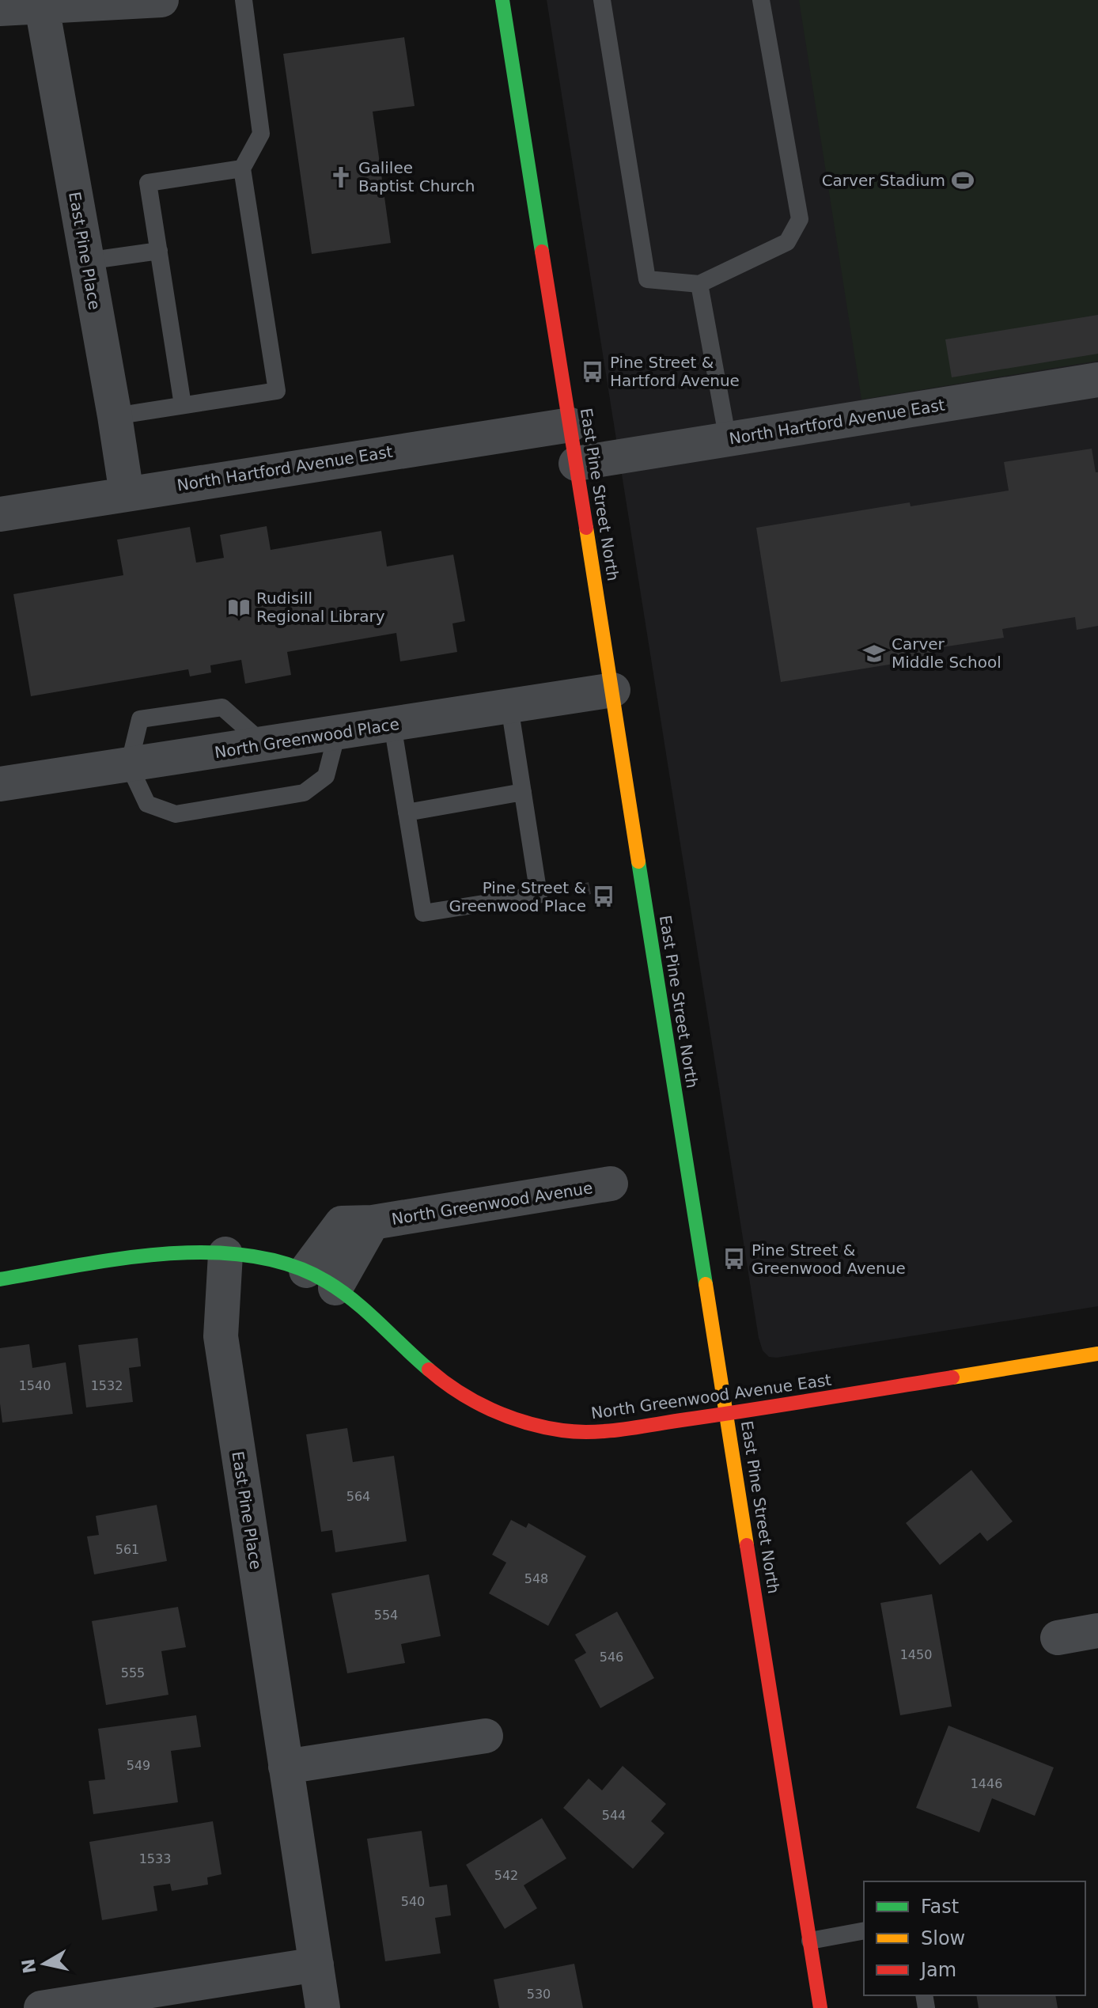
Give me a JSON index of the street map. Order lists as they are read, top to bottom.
{
  "streets": {
    "main road": ["East Pine Street North", "North Greenwood Avenue East"],
    "street": [
      "East Pine Place",
      "North Hartford Avenue East",
      "North Greenwood Place",
      "North Greenwood Avenue"
    ]
  },
  "crossings": [
    ["East Pine Place", "North Hartford Avenue East"],
    ["East Pine Place", "North Greenwood Avenue East"],
    ["North Hartford Avenue East", "East Pine Street North"],
    ["East Pine Street North", "North Greenwood Place"],
    ["East Pine Street North", "North Greenwood Avenue East"],
    ["North Greenwood Avenue", "North Greenwood Avenue East"]
  ],
  "places": {
    "church": ["Galilee Baptist Church"],
    "sports": ["Carver Stadium"],
    "bus stop": ["Pine Street & Hartford Avenue", "Pine Street & Greenwood Place", "Pine Street & Greenwood Avenue"],
    "library": ["Rudisill Regional Library"],
    "school or university": ["Carver Middle School"]
  },
  "house_numbers": [
    "1540",
    "1532",
    "564",
    "561",
    "548",
    "554",
    "1450",
    "546",
    "555",
    "549",
    "1446",
    "544",
    "1533",
    "542",
    "540",
    "530"
  ],
  "legend": ["Fast", "Slow", "Jam"],
  "north": "left"
}
